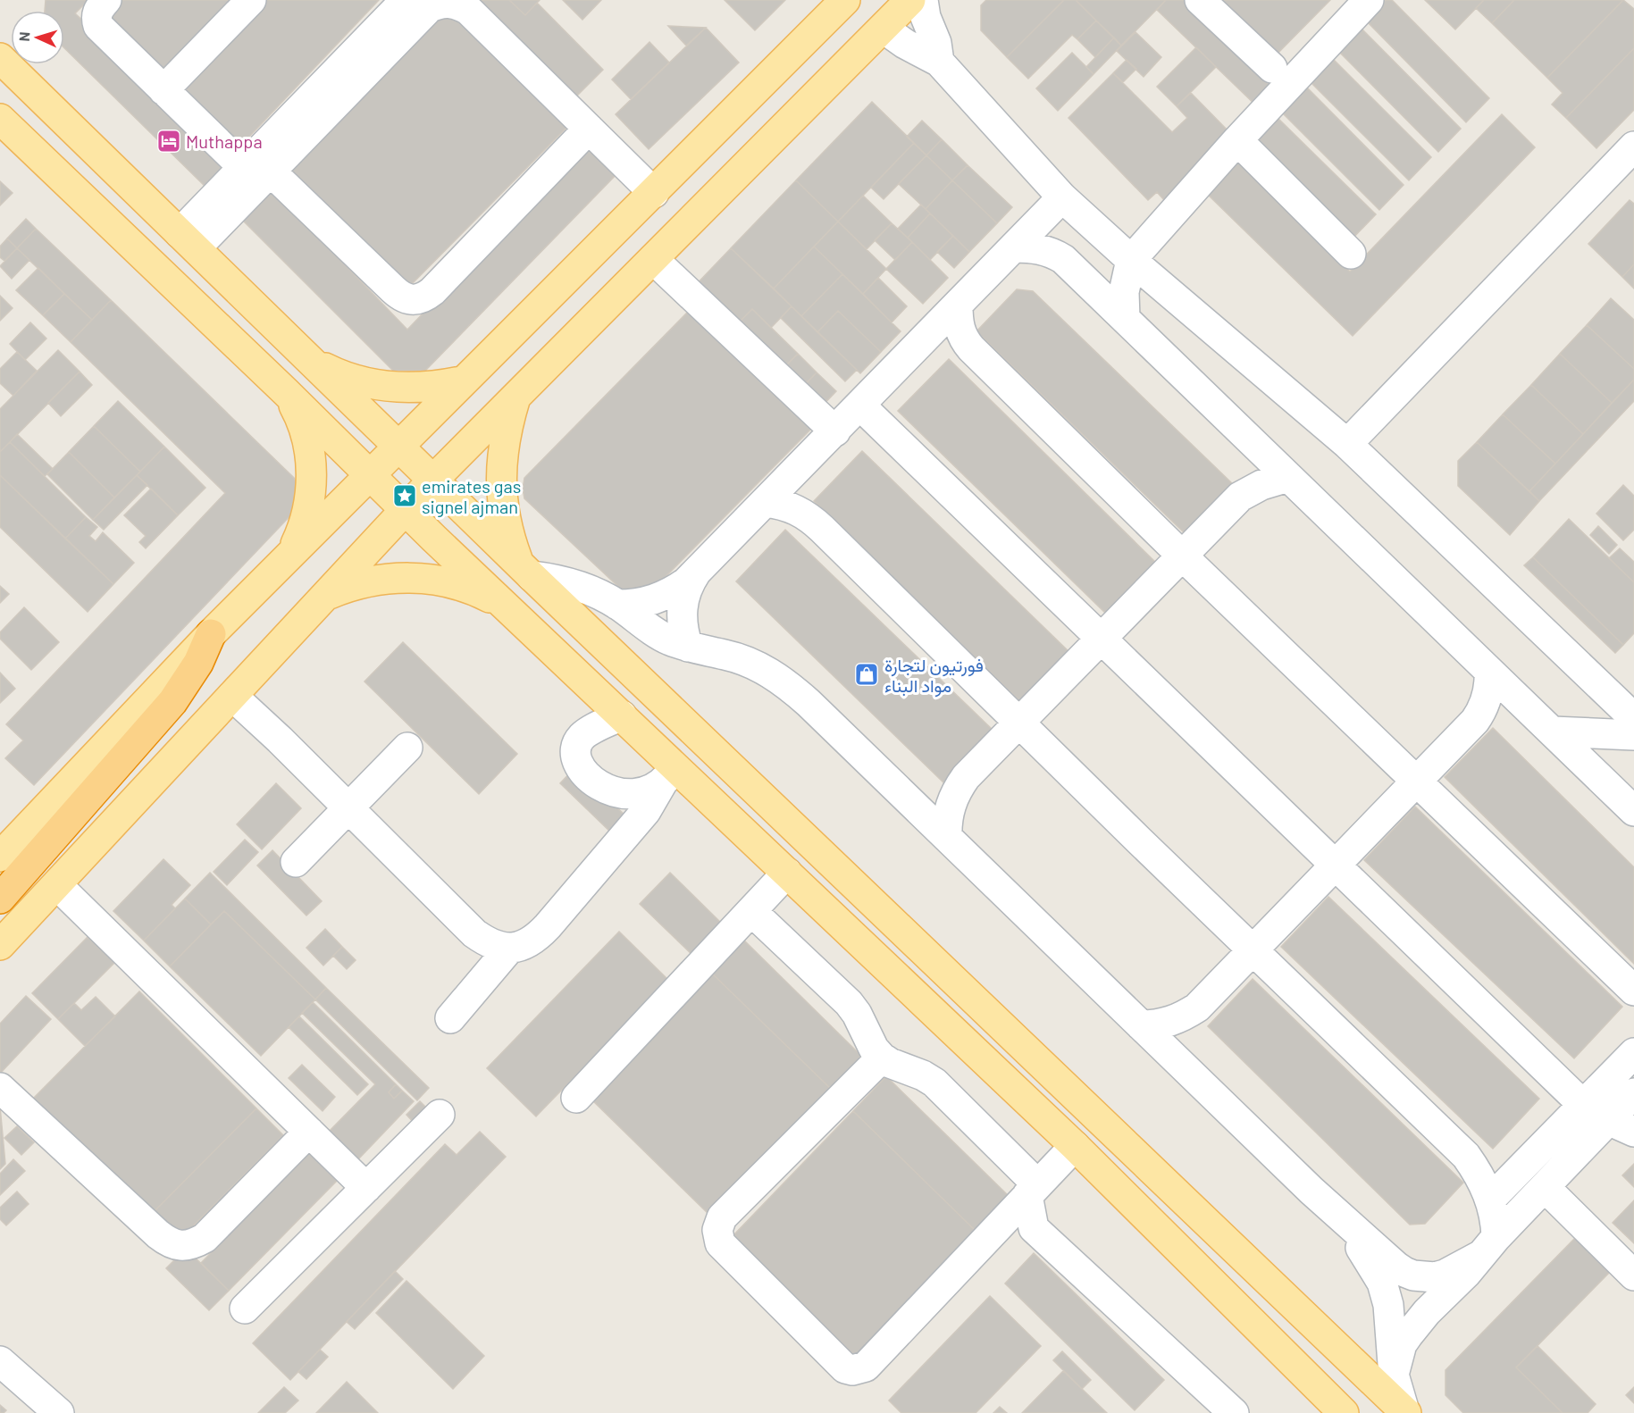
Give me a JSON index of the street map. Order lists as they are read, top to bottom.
{
  "places": {
    "hotel": ["Muthappa"],
    "place": ["emirates gas signel ajman"],
    "shop": ["فورتيون لتجارة مواد البناء"]
  },
  "north": "left"
}
